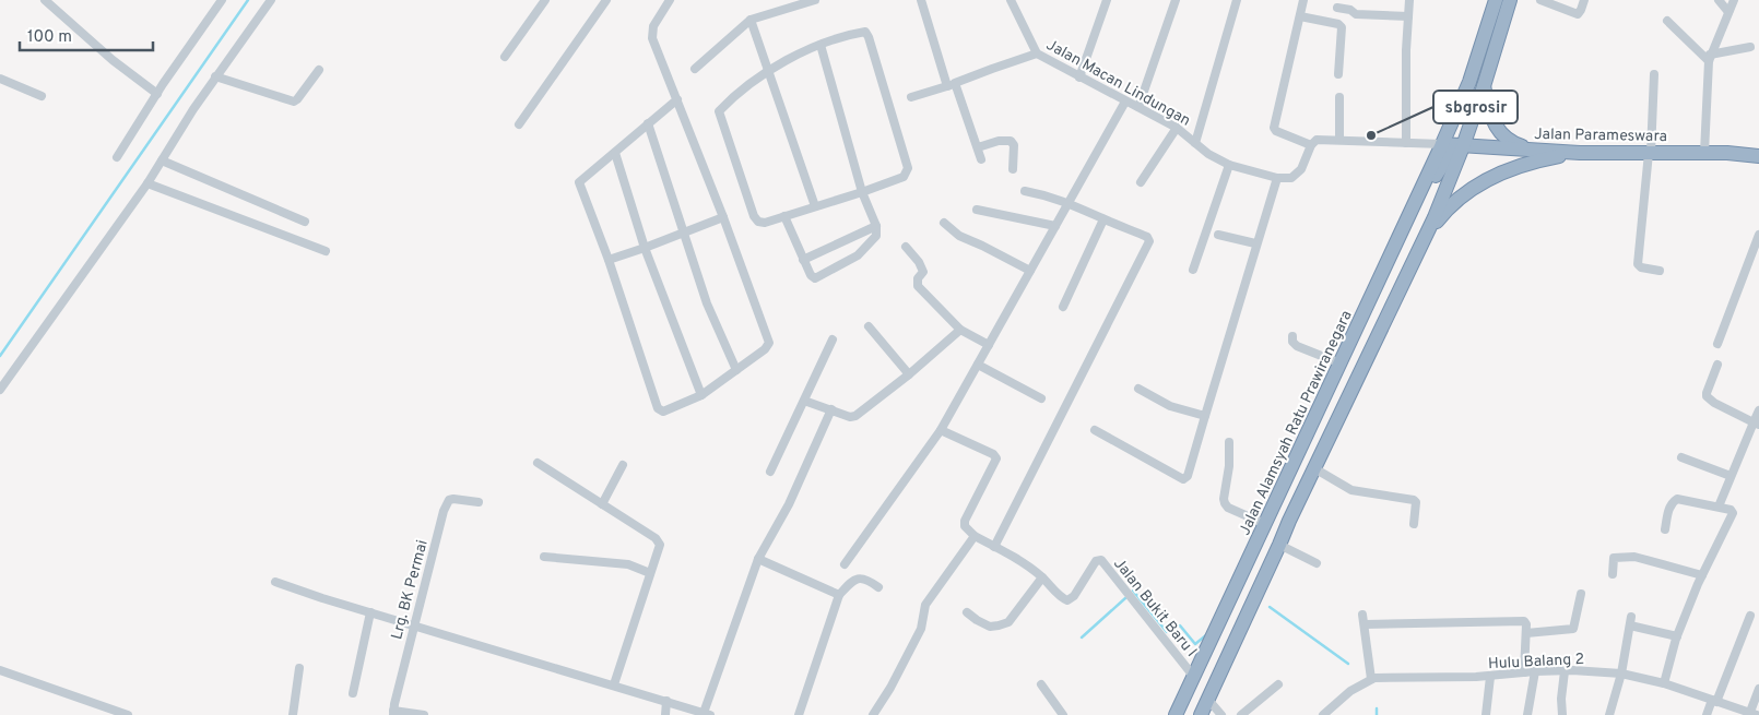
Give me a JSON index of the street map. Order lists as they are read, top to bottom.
{
  "streets": {
    "highway": ["Jalan Parameswara", "Jalan Alamsyah Ratu Prawiranegara"],
    "street": [
      "Jalan Macan Lindungan",
      "Lrg. BK Permai",
      "Jalan Bukit Baru I",
      "Hulu Balang 2"
    ]
  },
  "crossings": [
    ["Jalan Parameswara", "Jalan Alamsyah Ratu Prawiranegara"],
    ["Jalan Alamsyah Ratu Prawiranegara", "Jalan Bukit Baru I"]
  ],
  "places": ["sbgrosir"],
  "scale_bar": "100 m"
}
